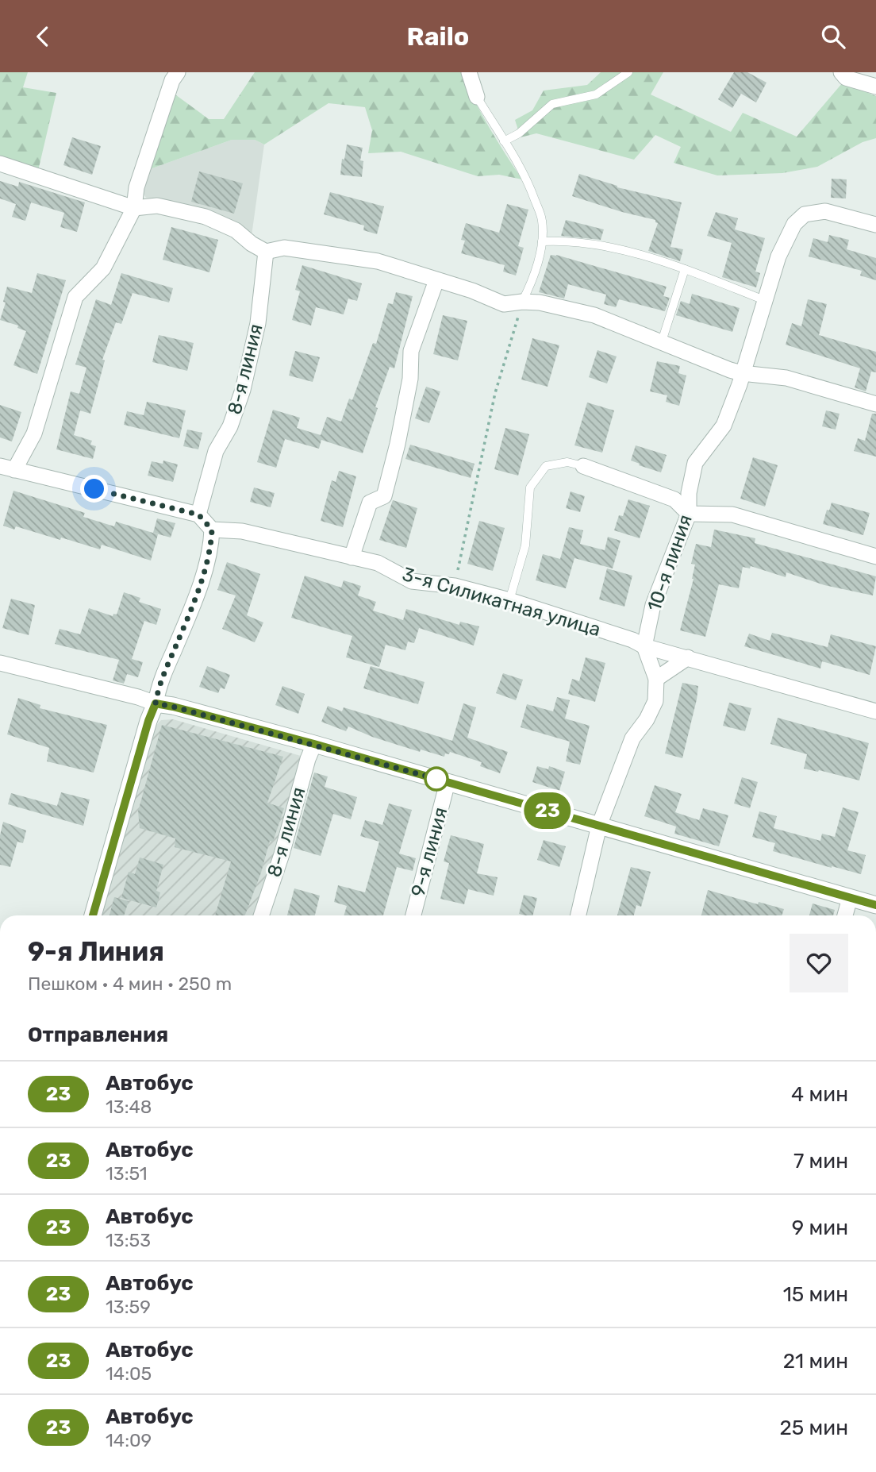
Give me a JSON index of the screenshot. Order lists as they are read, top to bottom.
{
  "streets": {
    "street": [
      "8-я линия",
      "10-я линия",
      "3-я Силикатная улица",
      "9-я линия"
    ]
  },
  "crossings": [
    ["10-я линия", "3-я Силикатная улица"]
  ],
  "lines": ["bus line 23"],
  "page": {
    "header": "Railo",
    "on_map": "23",
    "heading": [
      ["9-я Линия", "Пешком · 4 мин · 250 m"],
      "Отправления"
    ],
    "list": [
      {
        "mark": "23",
        "name": "Автобус",
        "note": "13:48",
        "value": "4 мин"
      },
      {
        "mark": "23",
        "name": "Автобус",
        "note": "13:51",
        "value": "7 мин"
      },
      {
        "mark": "23",
        "name": "Автобус",
        "note": "13:53",
        "value": "9 мин"
      },
      {
        "mark": "23",
        "name": "Автобус",
        "note": "13:59",
        "value": "15 мин"
      },
      {
        "mark": "23",
        "name": "Автобус",
        "note": "14:05",
        "value": "21 мин"
      },
      {
        "mark": "23",
        "name": "Автобус",
        "note": "14:09",
        "value": "25 мин"
      }
    ]
  }
}
